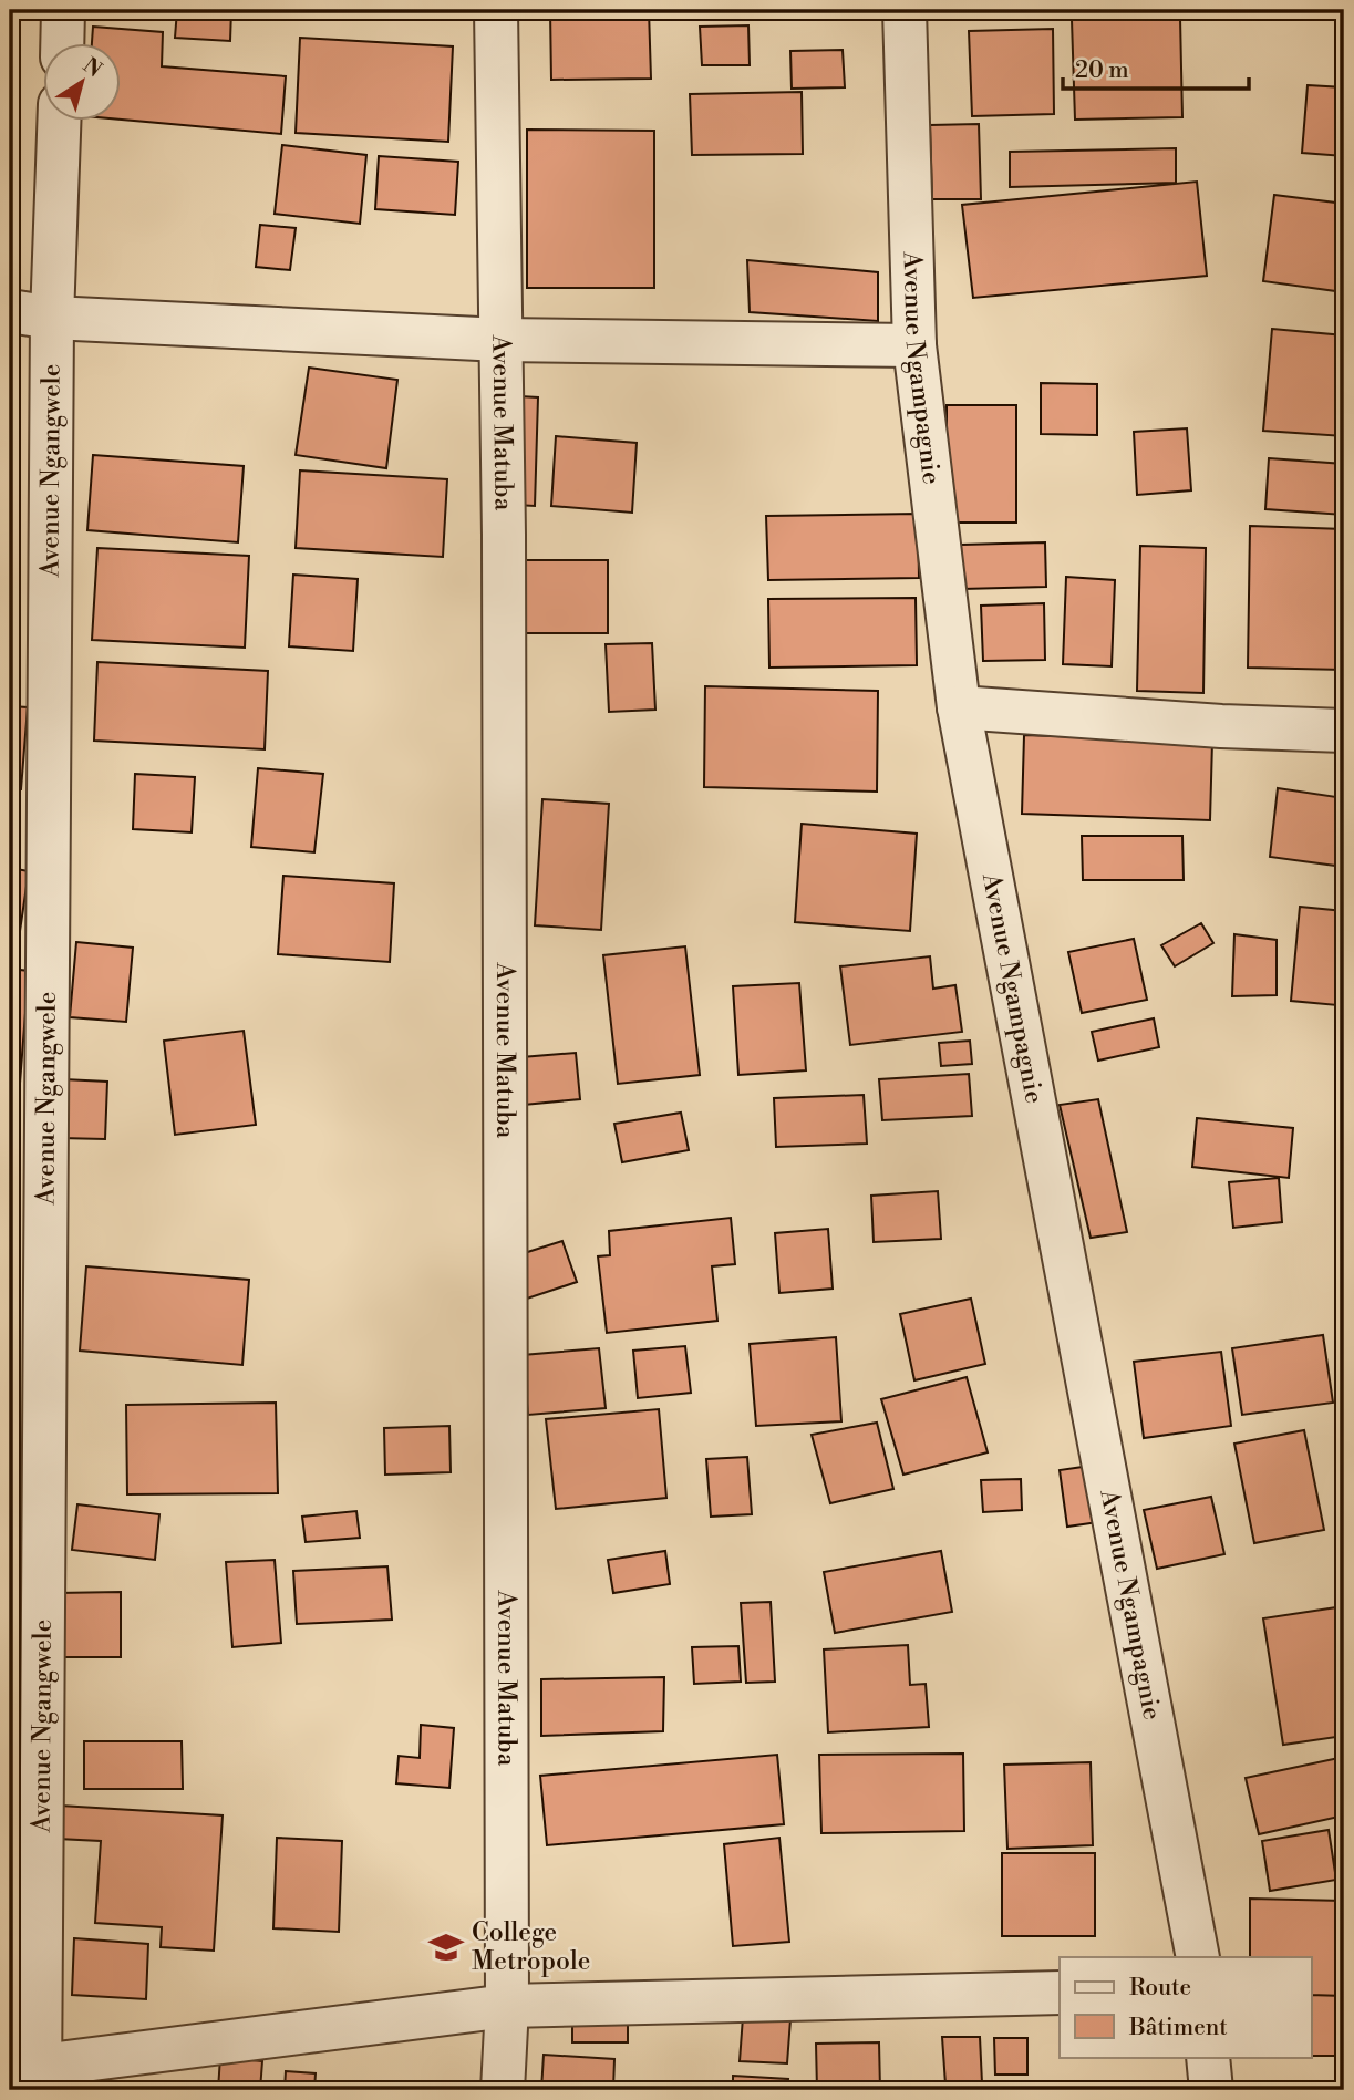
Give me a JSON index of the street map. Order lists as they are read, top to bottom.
{
  "streets": {
    "street": ["Avenue Ngampagnie", "Avenue Matuba", "Avenue Ngangwele"]
  },
  "places": {
    "school or university": ["College Metropole"]
  },
  "legend": ["Route", "Bâtiment"],
  "scale_bar": "20 m",
  "north": "top right"
}
